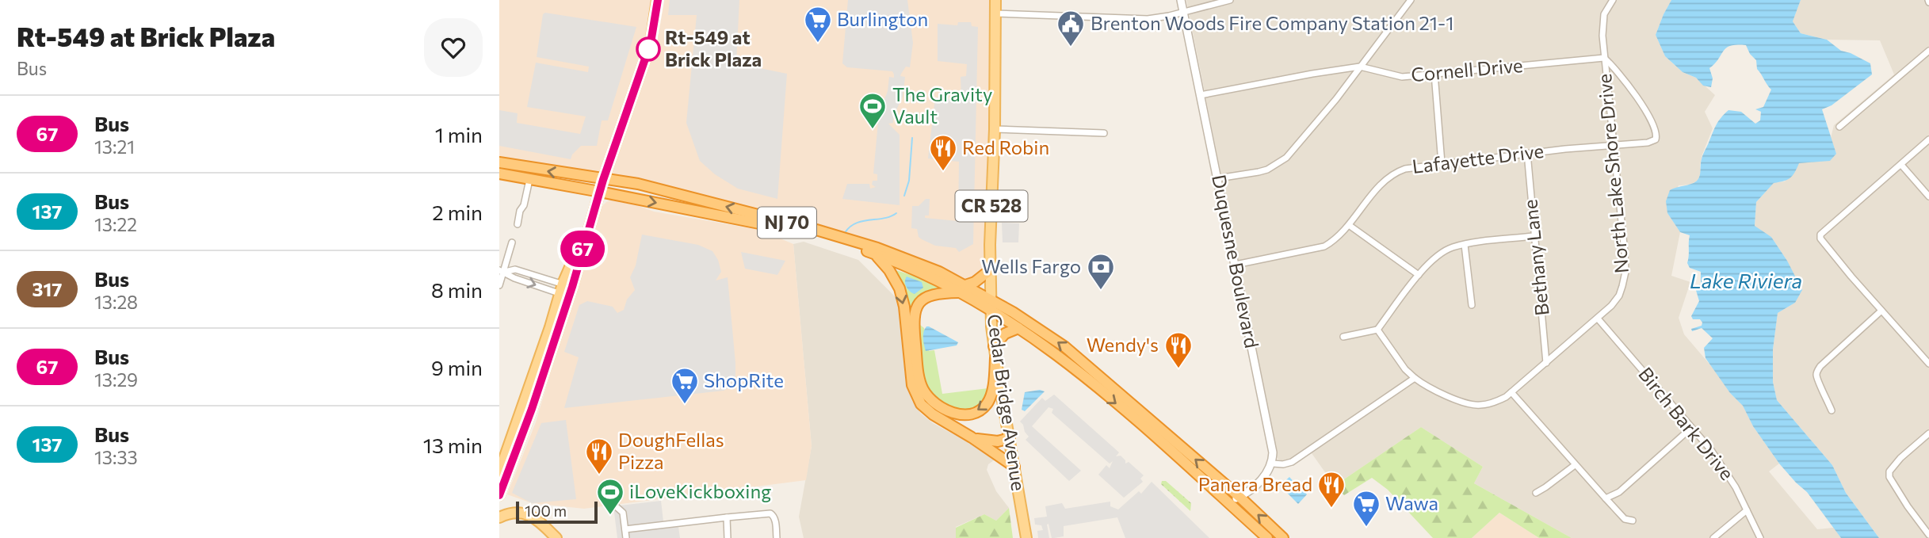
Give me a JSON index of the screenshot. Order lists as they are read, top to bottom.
{
  "streets": {
    "highway": ["NJ 70"],
    "main road": ["CR 528", "Cedar Bridge Avenue"],
    "street": [
      "Cornell Drive",
      "Lafayette Drive",
      "North Lake Shore Drive",
      "Bethany Lane",
      "Duquesne Boulevard",
      "Birch Bark Drive"
    ]
  },
  "crossings": [
    ["Cornell Drive", "Lafayette Drive"],
    ["Cornell Drive", "North Lake Shore Drive"],
    ["Cornell Drive", "Duquesne Boulevard"],
    ["Lafayette Drive", "North Lake Shore Drive"],
    ["Lafayette Drive", "Bethany Lane"],
    ["Lafayette Drive", "Duquesne Boulevard"],
    ["North Lake Shore Drive", "Bethany Lane"],
    ["North Lake Shore Drive", "Birch Bark Drive"],
    ["NJ 70", "Cedar Bridge Avenue"]
  ],
  "water": ["Lake Riviera"],
  "places": {
    "supermarket": ["Burlington", "ShopRite", "Wawa"],
    "public building": ["Brenton Woods Fire Company Station 21-1"],
    "other": ["Rt-549 at Brick Plaza"],
    "sports": ["The Gravity Vault", "iLoveKickboxing"],
    "restaurant": [
      "Red Robin",
      "Wendy's",
      "DoughFellas Pizza",
      "Panera Bread"
    ],
    "bank": ["Wells Fargo"]
  },
  "lines": ["bus line 67"],
  "scale_bar": "100 m",
  "page": {
    "heading": ["Rt-549 at Brick Plaza", "Bus"],
    "on_map": "67",
    "list": [
      {
        "mark": "67",
        "name": "Bus",
        "note": "13:21",
        "value": "1 min"
      },
      {
        "mark": "137",
        "name": "Bus",
        "note": "13:22",
        "value": "2 min"
      },
      {
        "mark": "317",
        "name": "Bus",
        "note": "13:28",
        "value": "8 min"
      },
      {
        "mark": "67",
        "name": "Bus",
        "note": "13:29",
        "value": "9 min"
      },
      {
        "mark": "137",
        "name": "Bus",
        "note": "13:33",
        "value": "13 min"
      }
    ],
    "scale": "100 m"
  }
}
